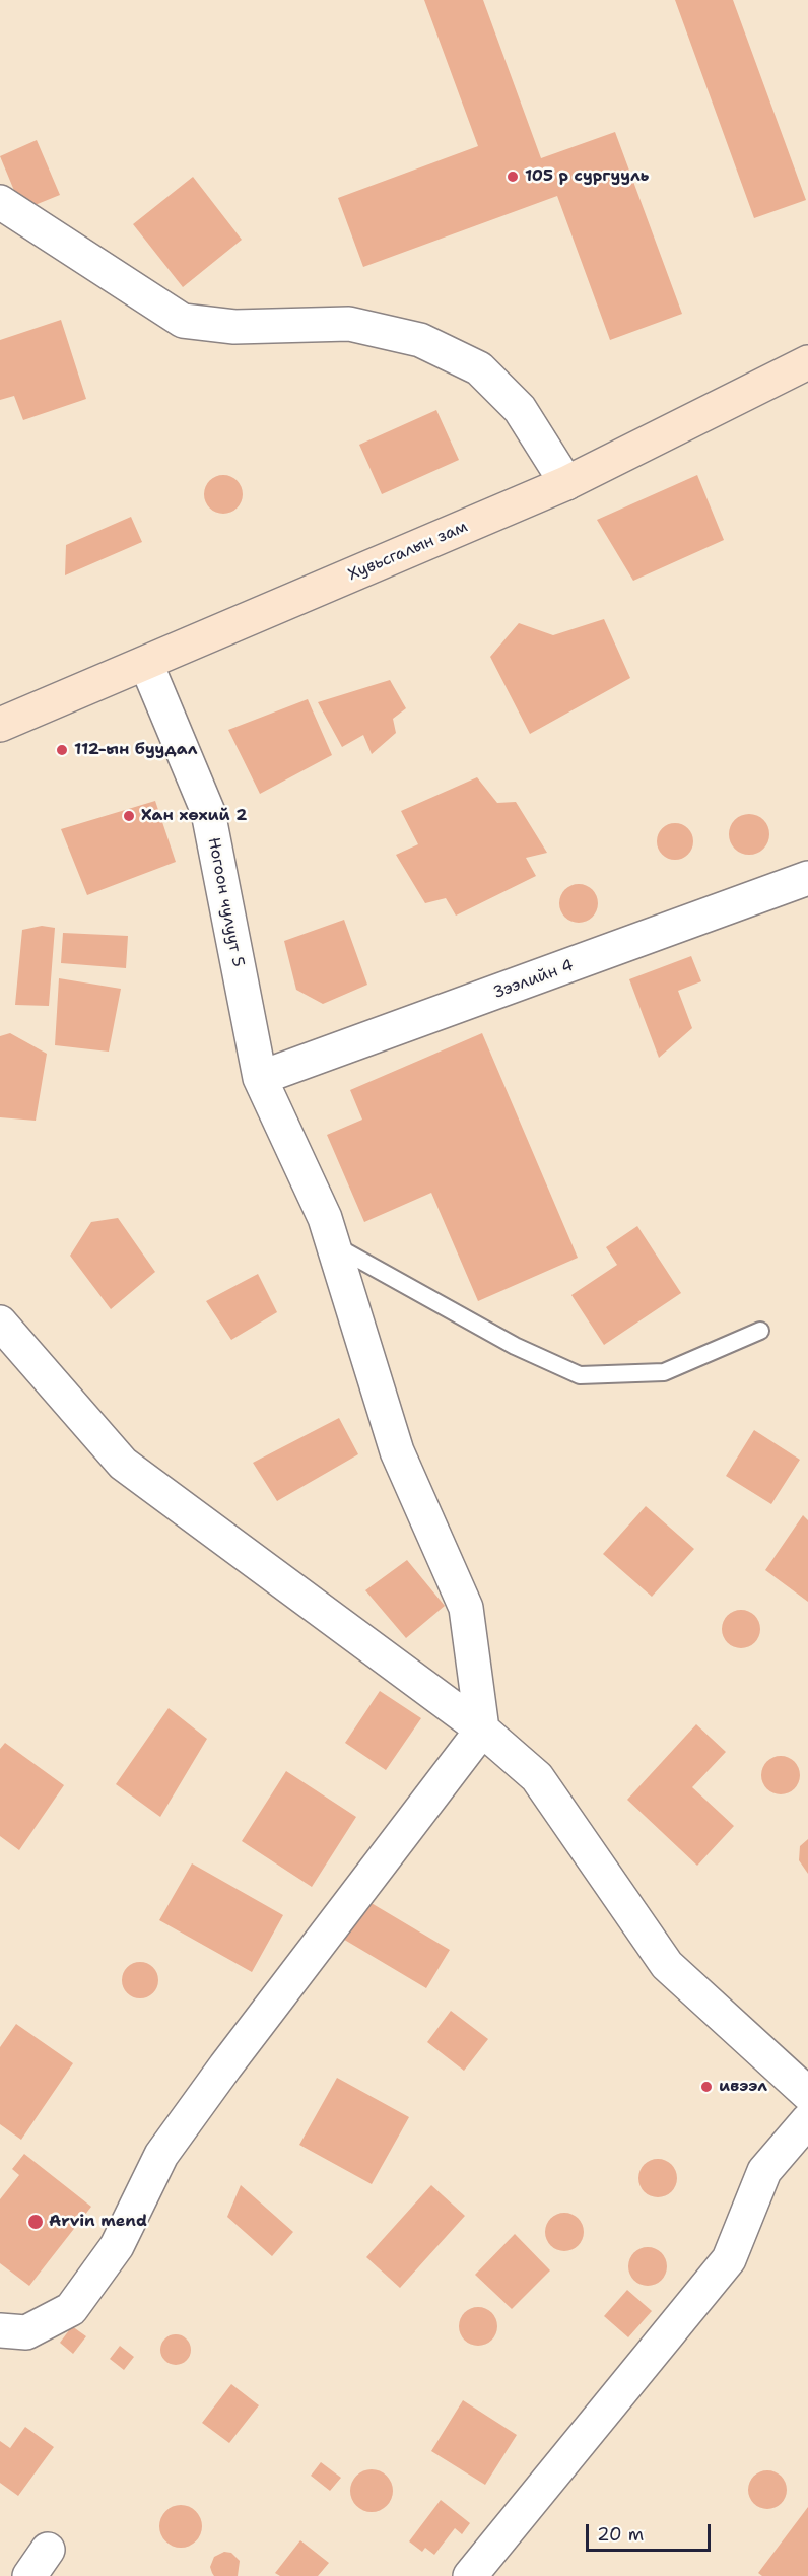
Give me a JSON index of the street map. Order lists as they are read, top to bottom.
{
  "streets": {
    "main road": ["Хувьсгалын зам"],
    "street": ["Ногоон чулуут 5", "Зээлийн 4"]
  },
  "crossings": [
    ["Хувьсгалын зам", "Ногоон чулуут 5"],
    ["Ногоон чулуут 5", "Зээлийн 4"]
  ],
  "places": [
    "105 р сургууль",
    "112-ын буудал",
    "Хан хөхий 2",
    "ивээл",
    "Arvin mend"
  ],
  "scale_bar": "20 m"
}
